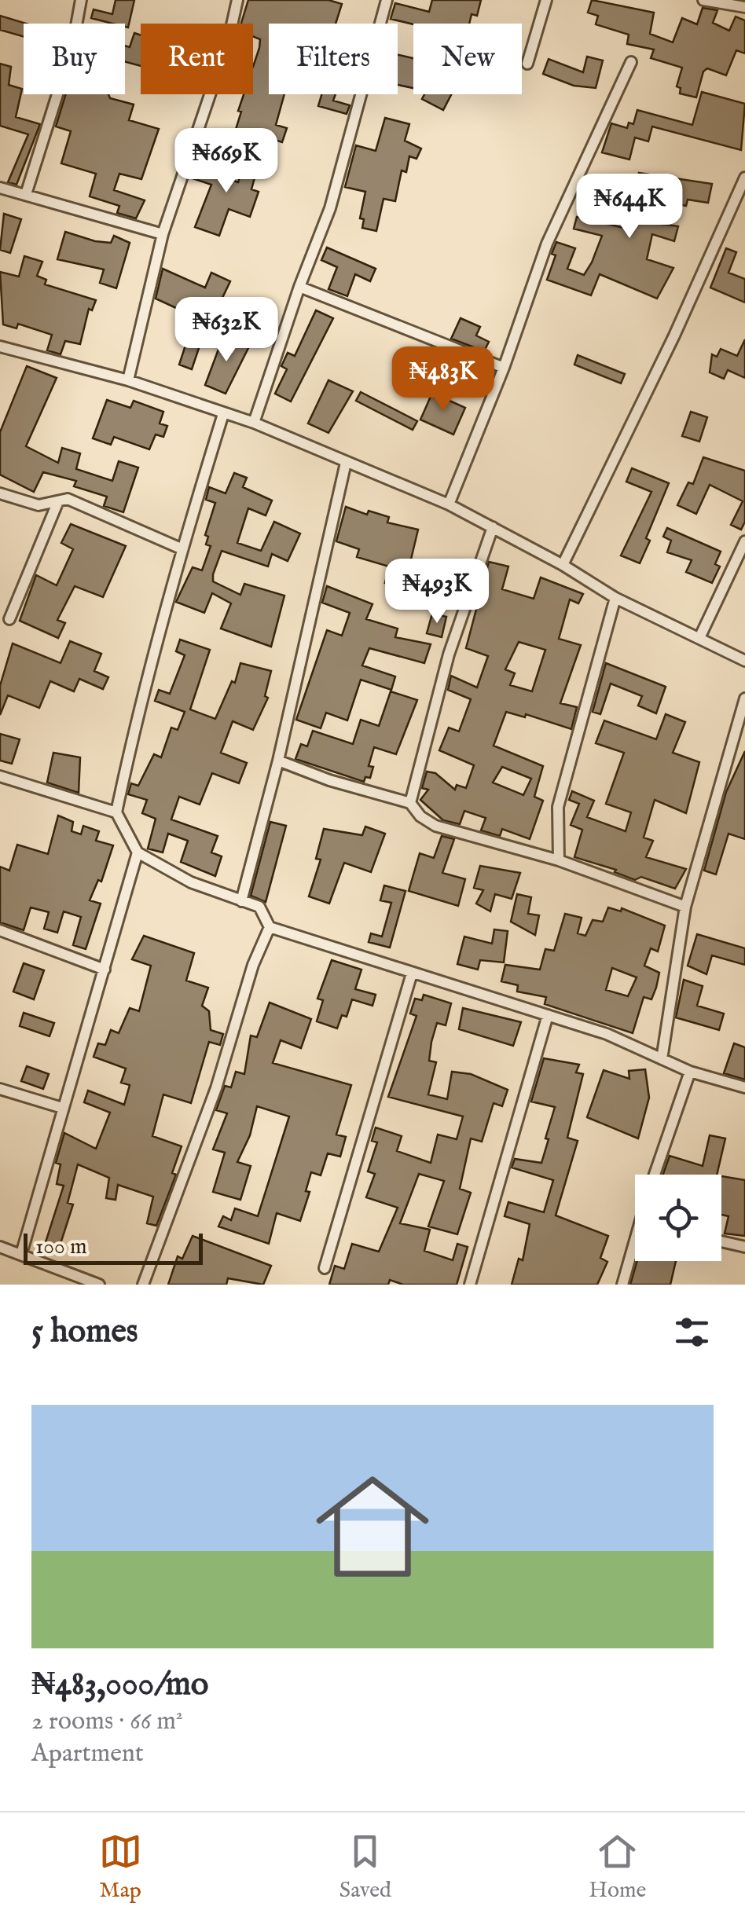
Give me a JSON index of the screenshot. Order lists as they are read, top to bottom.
{
  "scale_bar": "100 m",
  "page": {
    "chip": [
      "Buy",
      "Rent",
      "Filters",
      "New"
    ],
    "price": [
      "₦669K",
      "₦644K",
      "₦632K",
      "₦483K",
      "₦493K"
    ],
    "scale": "100 m",
    "heading": "5 homes",
    "list": [
      {
        "name": "₦483,000/mo",
        "note": "2 rooms · 66 m² · Apartment"
      }
    ],
    "tabs": ["Map", "Saved", "Home"]
  }
}
